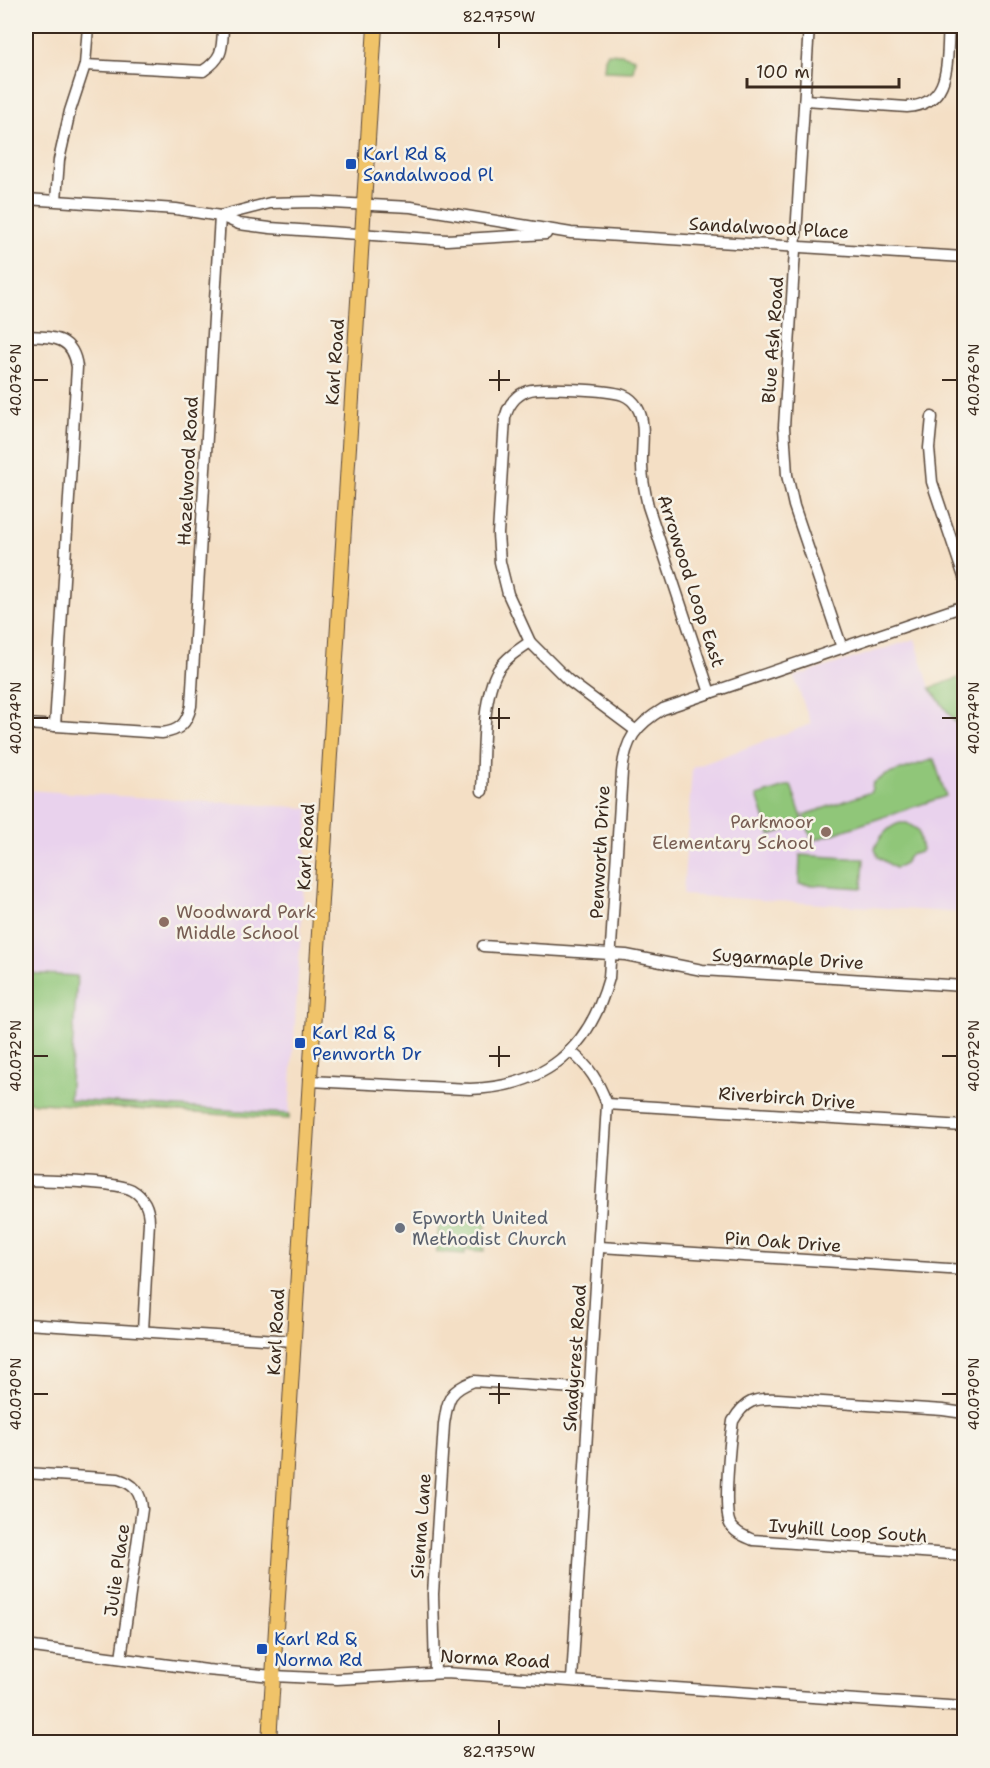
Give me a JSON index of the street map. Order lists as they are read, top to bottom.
{
  "streets": {
    "main road": ["Karl Road"],
    "street": [
      "Sandalwood Place",
      "Blue Ash Road",
      "Hazelwood Road",
      "Arrowood Loop East",
      "Penworth Drive",
      "Sugarmaple Drive",
      "Riverbirch Drive",
      "Pin Oak Drive",
      "Shadycrest Road",
      "Sienna Lane",
      "Ivyhill Loop South",
      "Julie Place",
      "Norma Road"
    ]
  },
  "crossings": [
    ["Sandalwood Place", "Blue Ash Road"],
    ["Sandalwood Place", "Karl Road"],
    ["Sandalwood Place", "Hazelwood Road"],
    ["Karl Road", "Penworth Drive"],
    ["Karl Road", "Norma Road"],
    ["Penworth Drive", "Sugarmaple Drive"],
    ["Penworth Drive", "Shadycrest Road"],
    ["Riverbirch Drive", "Shadycrest Road"],
    ["Pin Oak Drive", "Shadycrest Road"],
    ["Shadycrest Road", "Sienna Lane"],
    ["Shadycrest Road", "Norma Road"],
    ["Sienna Lane", "Norma Road"],
    ["Julie Place", "Norma Road"]
  ],
  "places": {
    "transit": ["Karl Rd & Sandalwood Pl", "Karl Rd & Penworth Dr", "Karl Rd & Norma Rd"],
    "other": ["Parkmoor Elementary School", "Woodward Park Middle School", "Epworth United Methodist Church"]
  },
  "scale_bar": "100 m",
  "coordinates": [
    "82.975°W",
    "40.076°N",
    "40.074°N",
    "40.072°N",
    "40.070°N"
  ]
}
